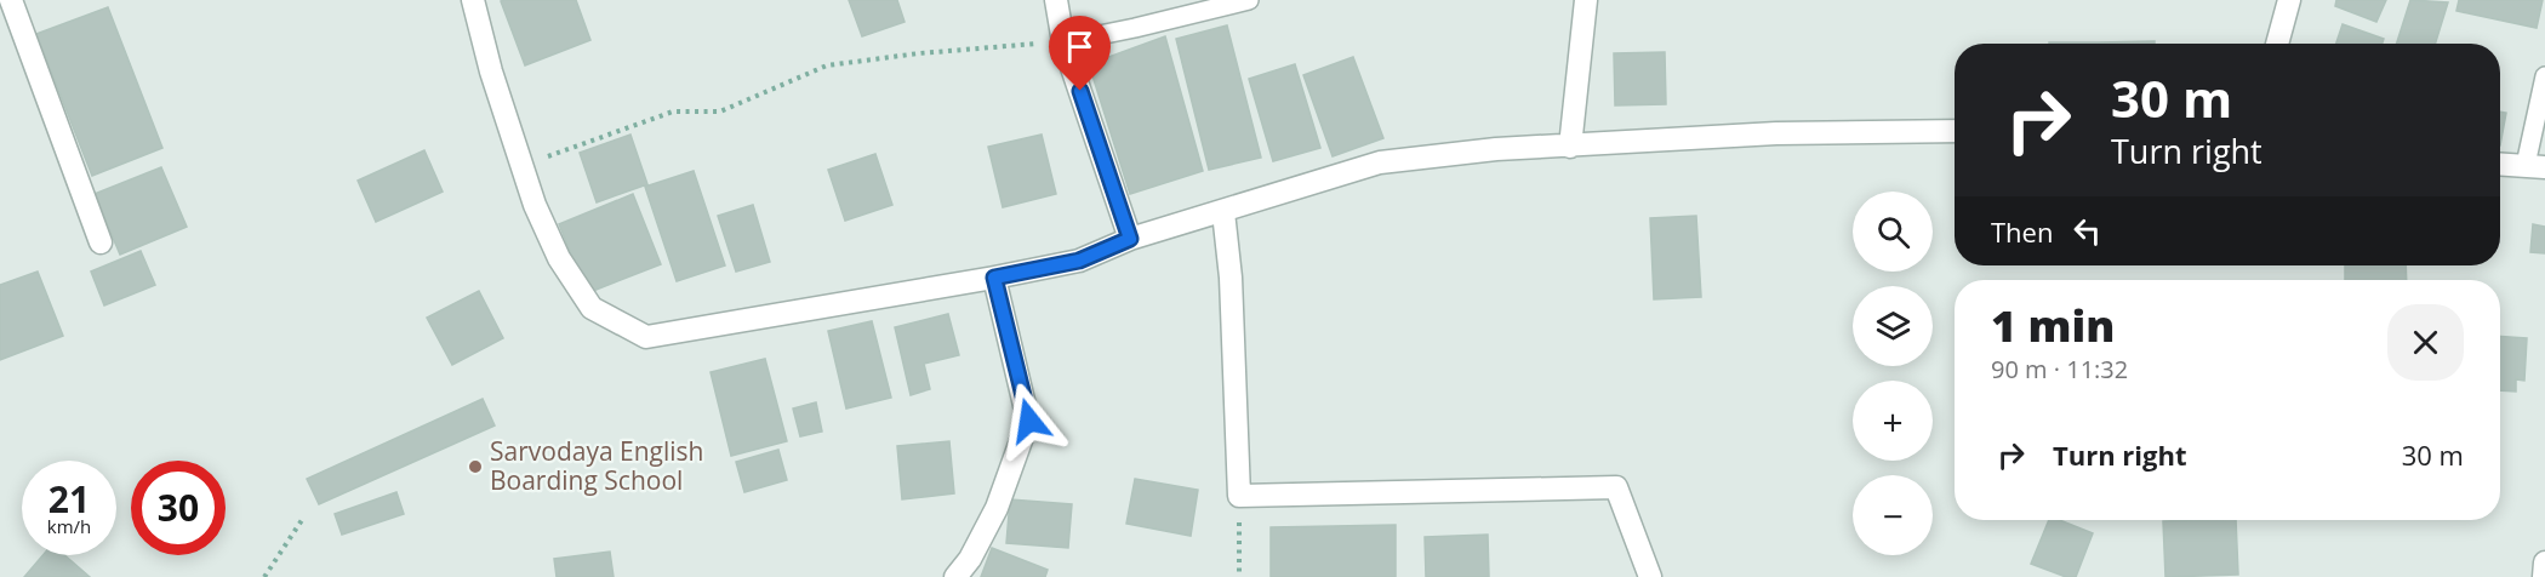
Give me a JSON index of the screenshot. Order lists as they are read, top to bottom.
{
  "places": ["Sarvodaya English Boarding School"],
  "page": {
    "turn": ["30 m", "Turn right"],
    "map_buttons": ["+", "−"],
    "then": "Then",
    "heading": ["1 min", "90 m · 11:32"],
    "list": [
      {
        "name": "Turn right",
        "value": "30 m"
      }
    ],
    "speed": "21 km/h",
    "limit": "30"
  }
}
